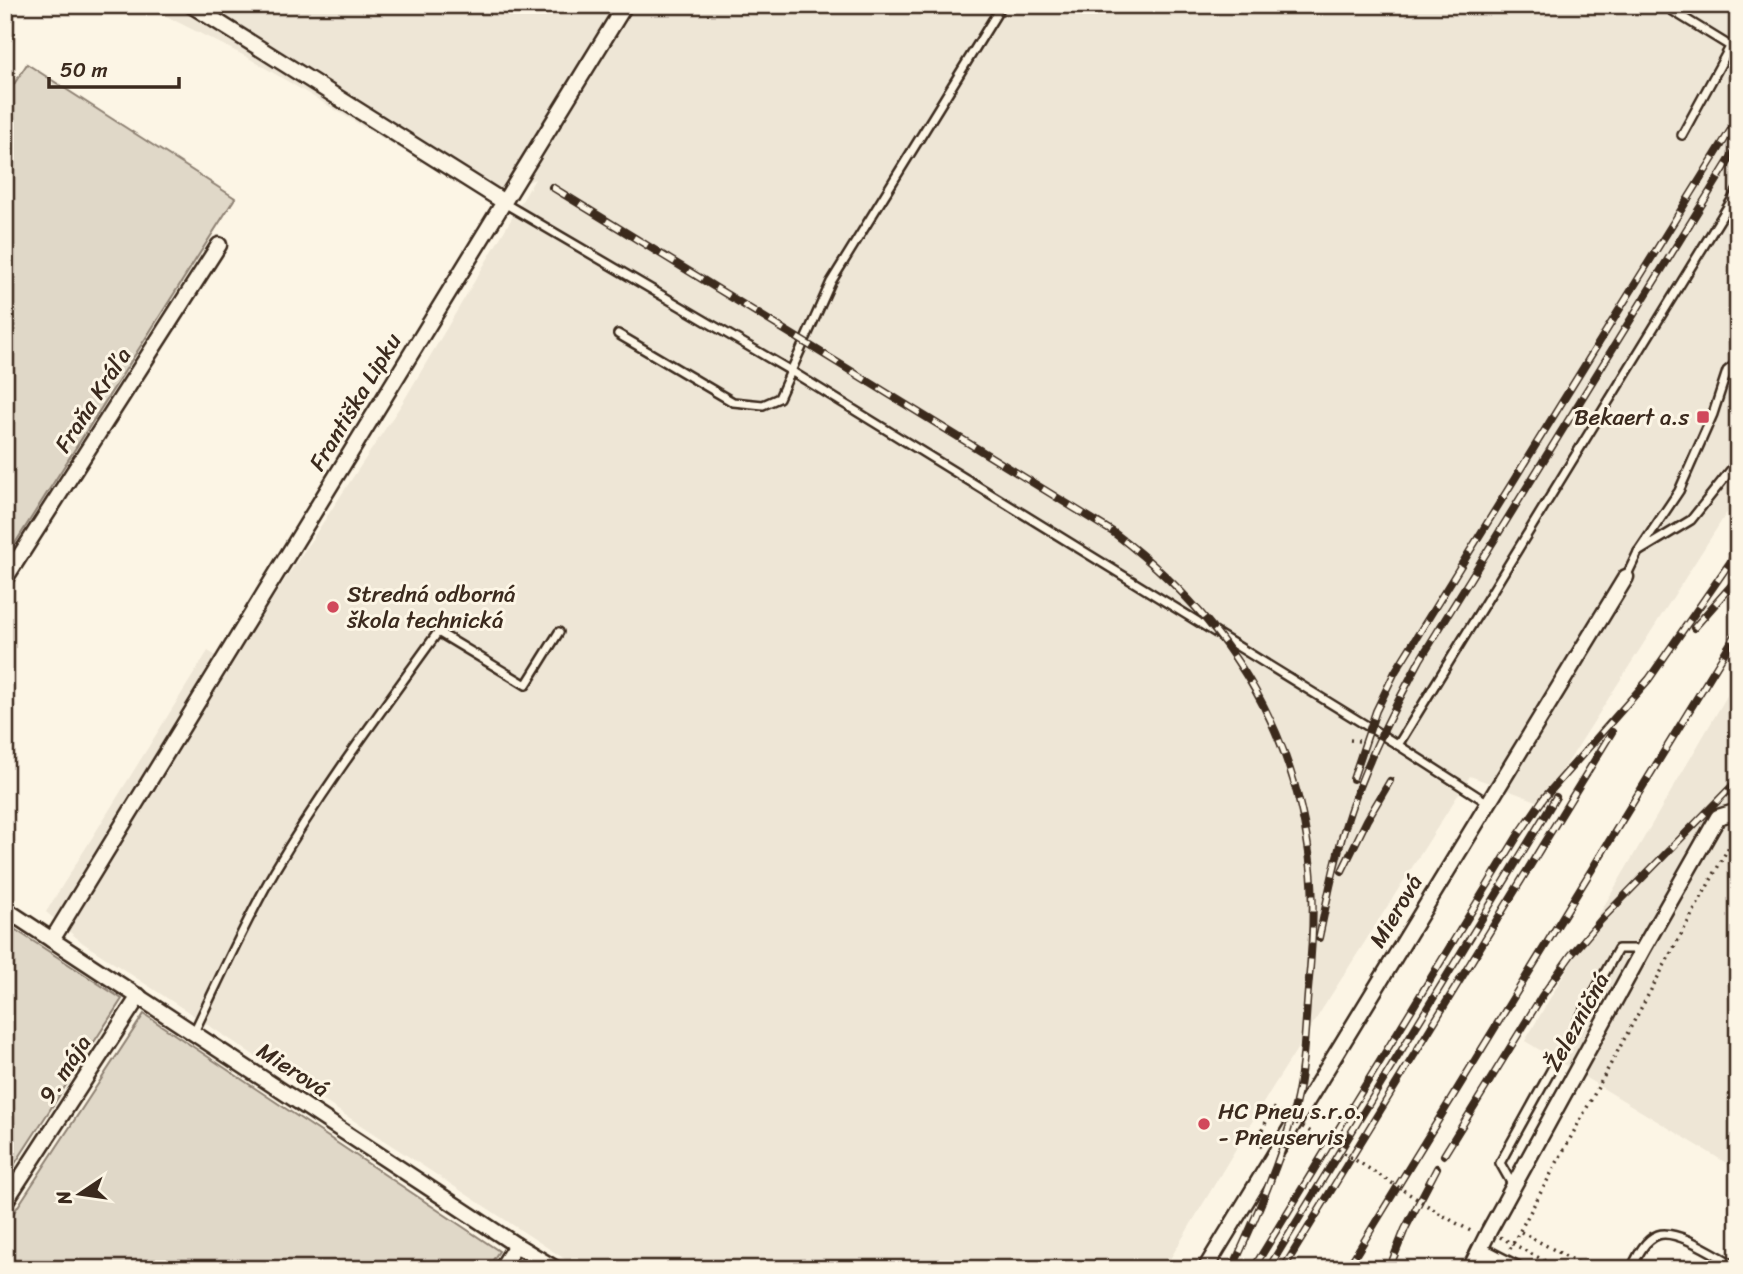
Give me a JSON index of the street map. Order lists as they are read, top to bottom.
{
  "streets": {
    "street": [
      "Fraňa Kráľa",
      "Františka Lipku",
      "Mierová",
      "Železničná",
      "9. mája"
    ]
  },
  "crossings": [
    ["Františka Lipku", "Mierová"],
    ["Mierová", "9. mája"]
  ],
  "places": {
    "transit": ["Bekaert a.s"],
    "other": ["Stredná odborná škola technická", "HC Pneu s.r.o. - Pneuservis"]
  },
  "scale_bar": "50 m",
  "north": "left"
}
